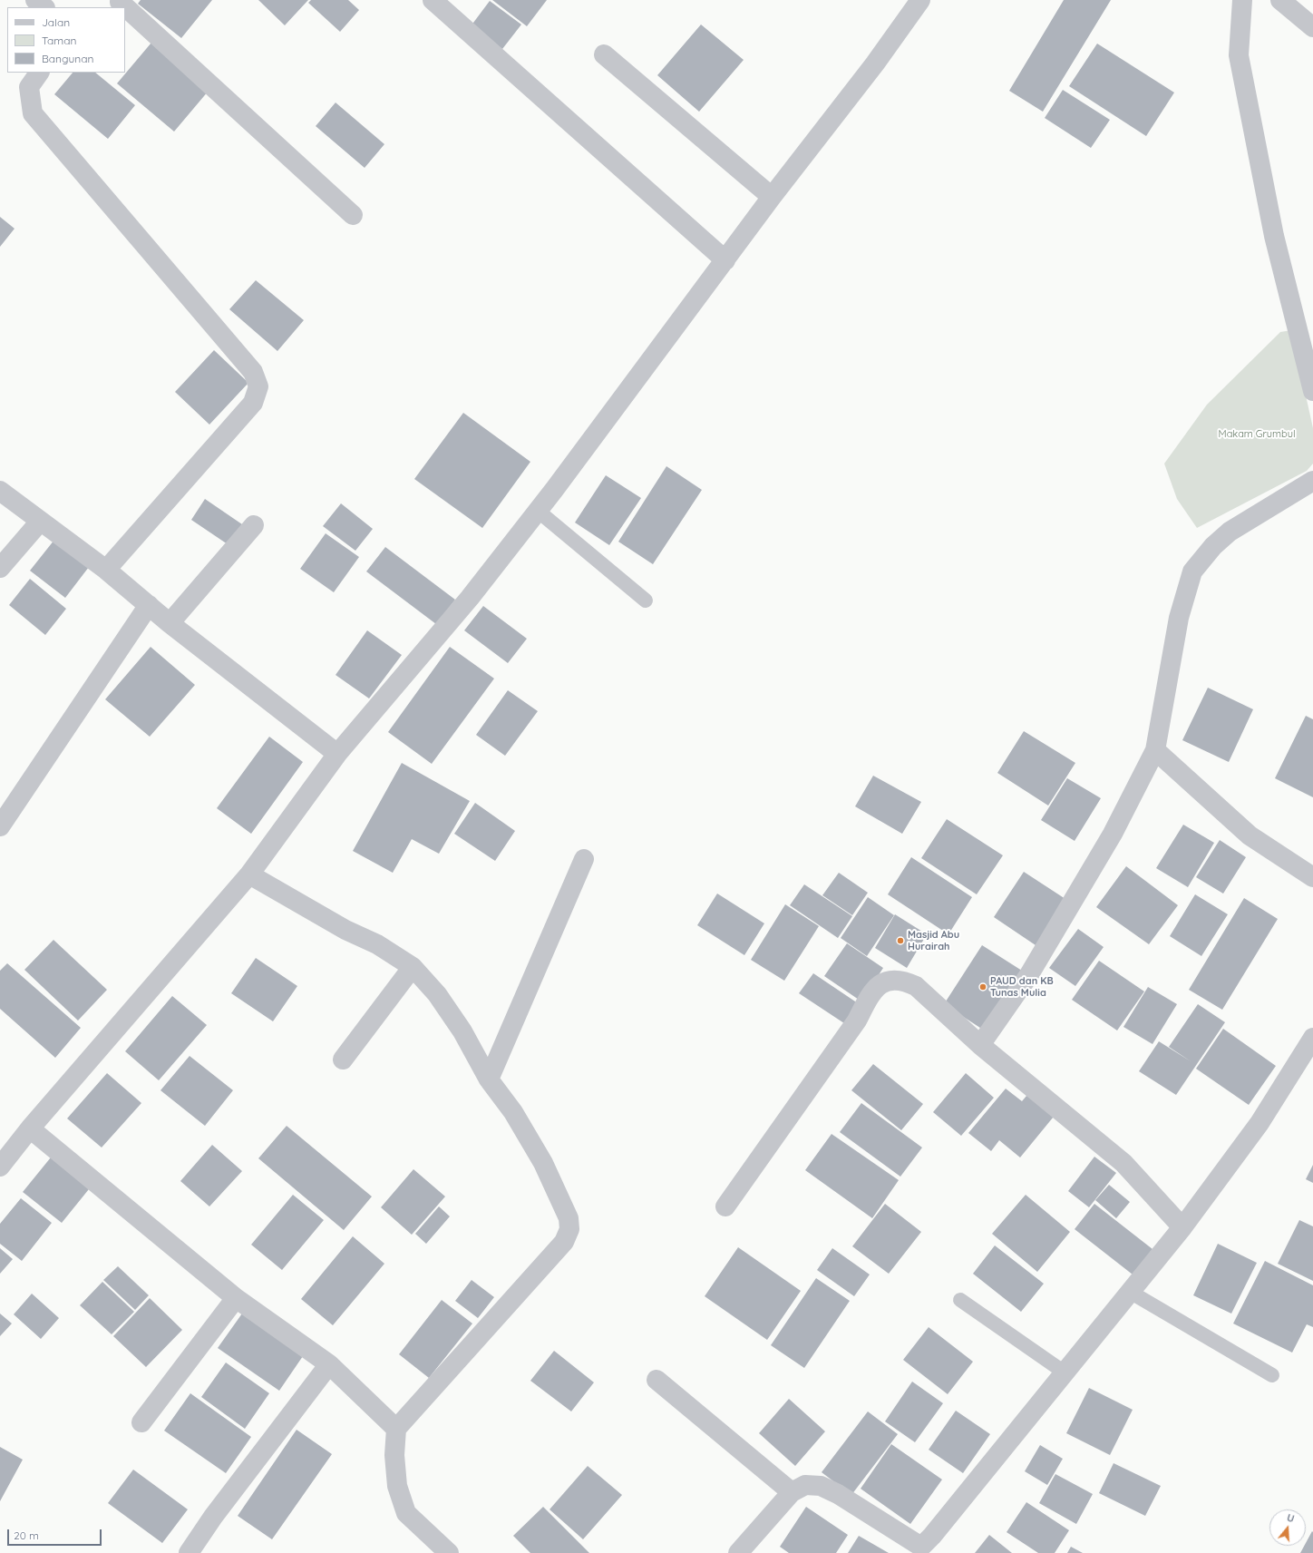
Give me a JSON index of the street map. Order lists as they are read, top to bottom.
{
  "parks": ["Makam Grumbul"],
  "places": ["Masjid Abu Hurairah", "PAUD dan KB Tunas Mulia"],
  "legend": ["Jalan", "Taman", "Bangunan"],
  "scale_bar": "20 m",
  "north": "top"
}
